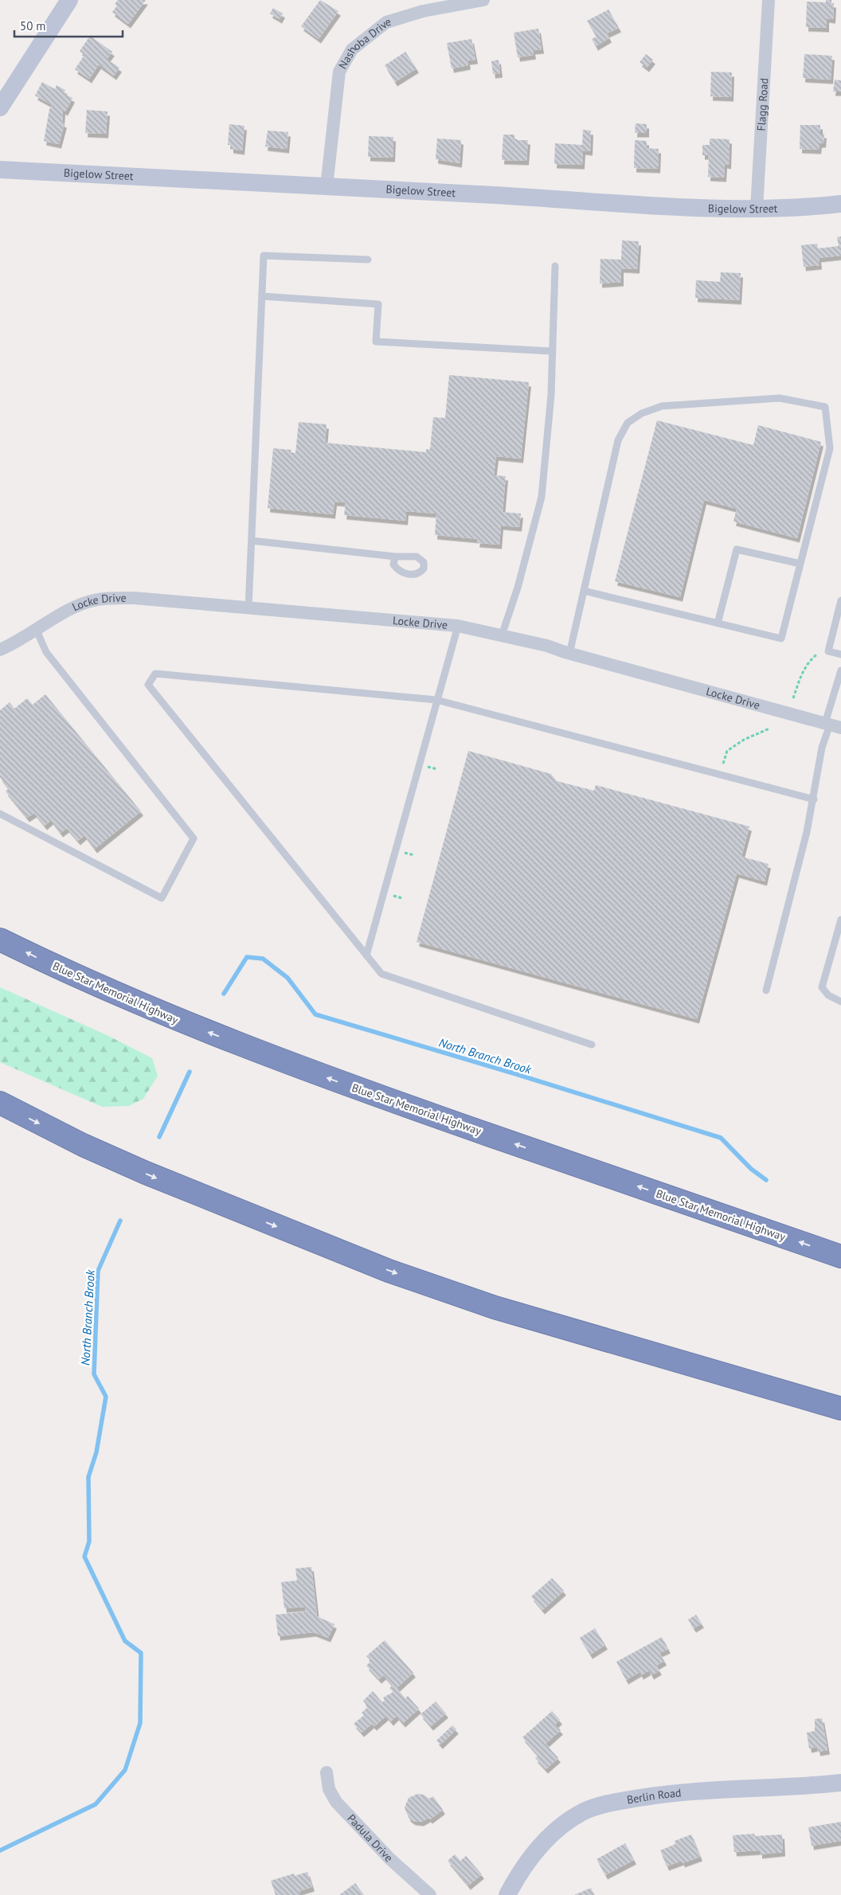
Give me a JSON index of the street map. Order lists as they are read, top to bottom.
{
  "streets": {
    "highway": ["Blue Star Memorial Highway"],
    "street": [
      "Nashoba Drive",
      "Flagg Road",
      "Bigelow Street",
      "Locke Drive",
      "Berlin Road",
      "Padula Drive"
    ]
  },
  "crossings": [
    ["Nashoba Drive", "Bigelow Street"],
    ["Flagg Road", "Bigelow Street"]
  ],
  "water": ["North Branch Brook"],
  "scale_bar": "50 m"
}
